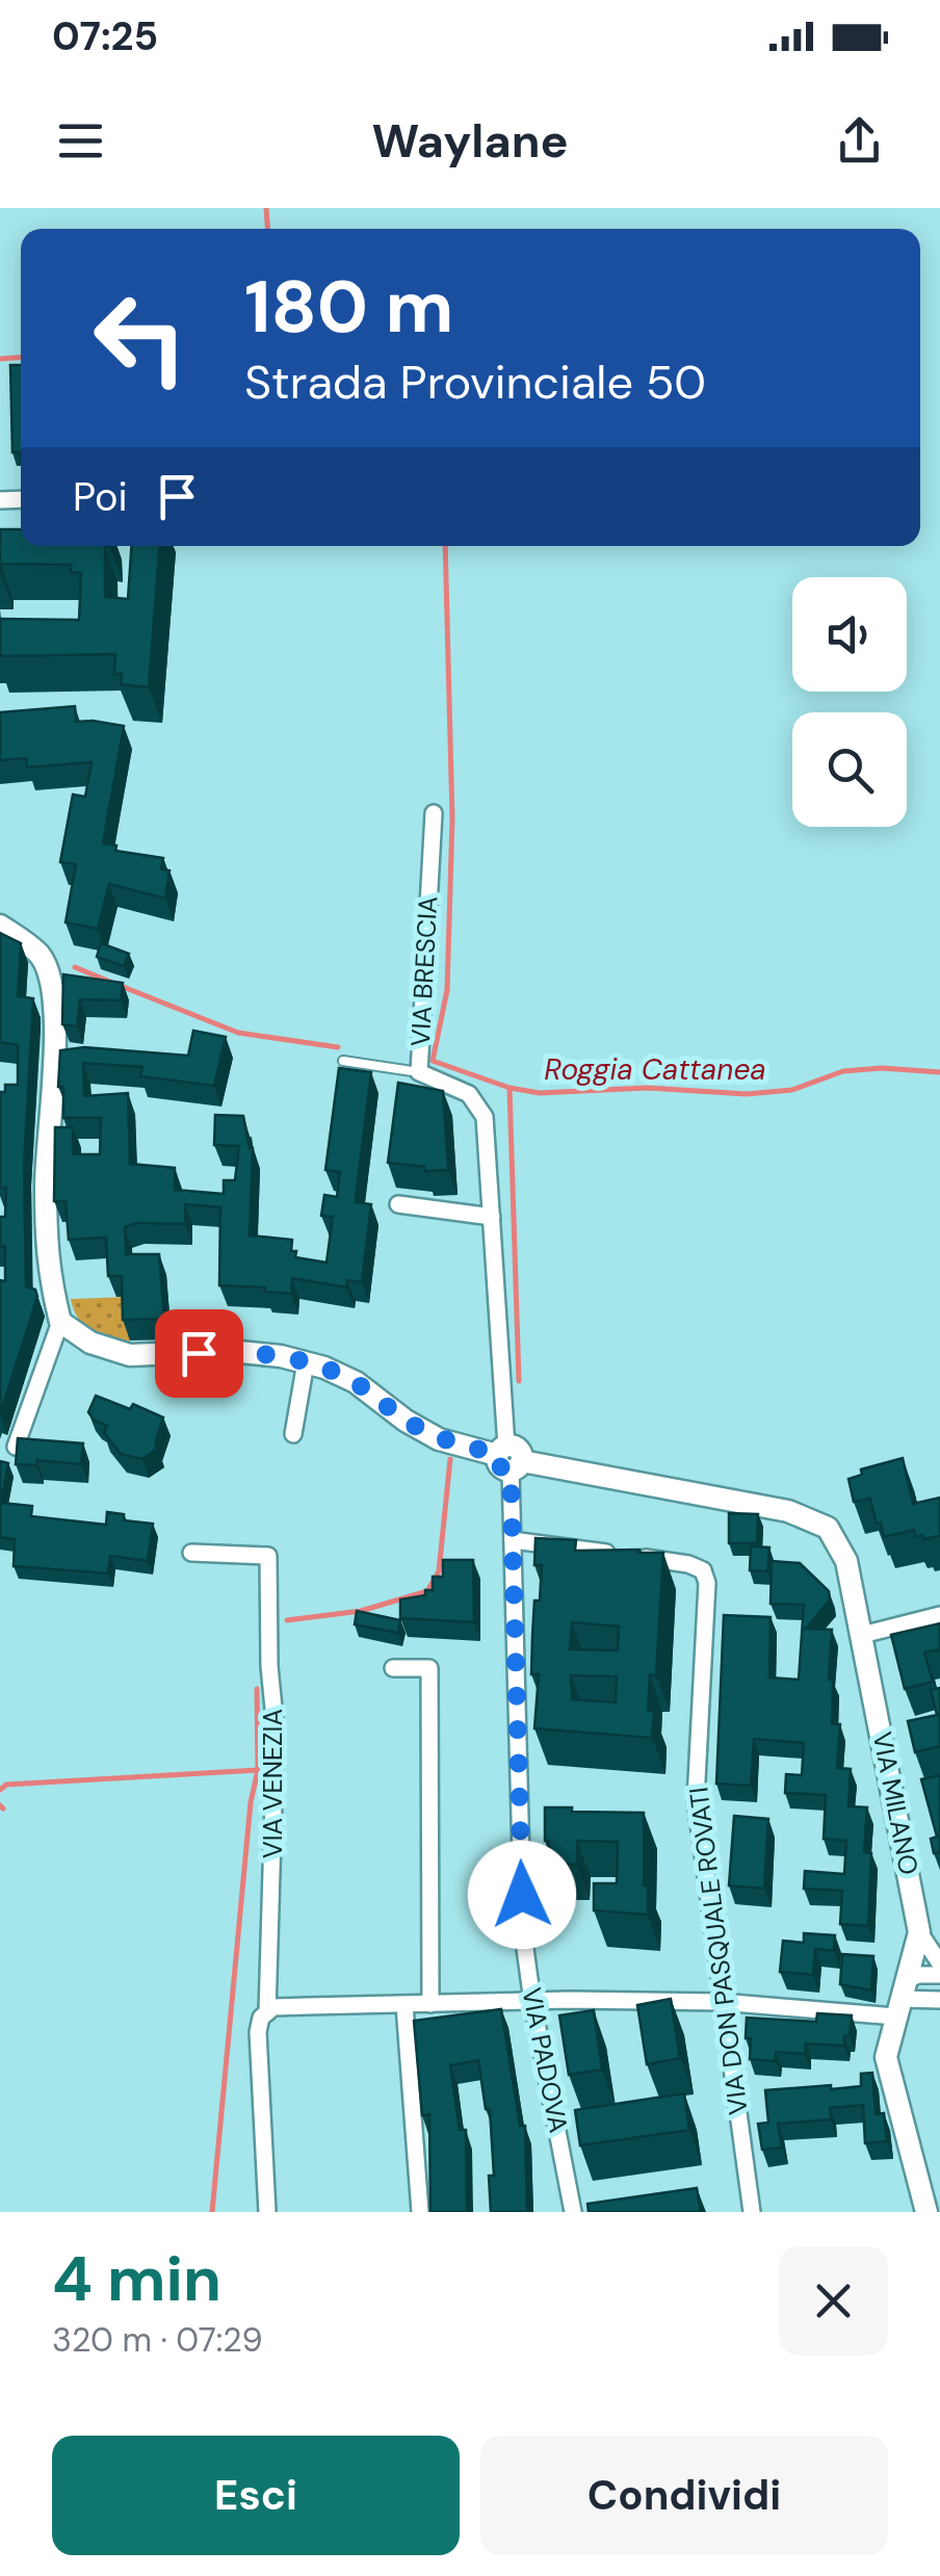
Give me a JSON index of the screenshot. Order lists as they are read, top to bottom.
{
  "streets": {
    "street": [
      "VIA BRESCIA",
      "VIA VENEZIA",
      "VIA MILANO",
      "VIA DON PASQUALE ROVATI",
      "VIA PADOVA"
    ]
  },
  "crossings": [
    ["VIA BRESCIA", "VIA PADOVA"],
    ["VIA DON PASQUALE ROVATI", "VIA PADOVA"]
  ],
  "water": ["Roggia Cattanea"],
  "page": {
    "status": "07:25",
    "header": "Waylane",
    "turn": ["180 m", "Strada Provinciale 50"],
    "then": "Poi",
    "heading": ["4 min", "320 m · 07:29"],
    "buttons": ["Esci", "Condividi"]
  }
}
